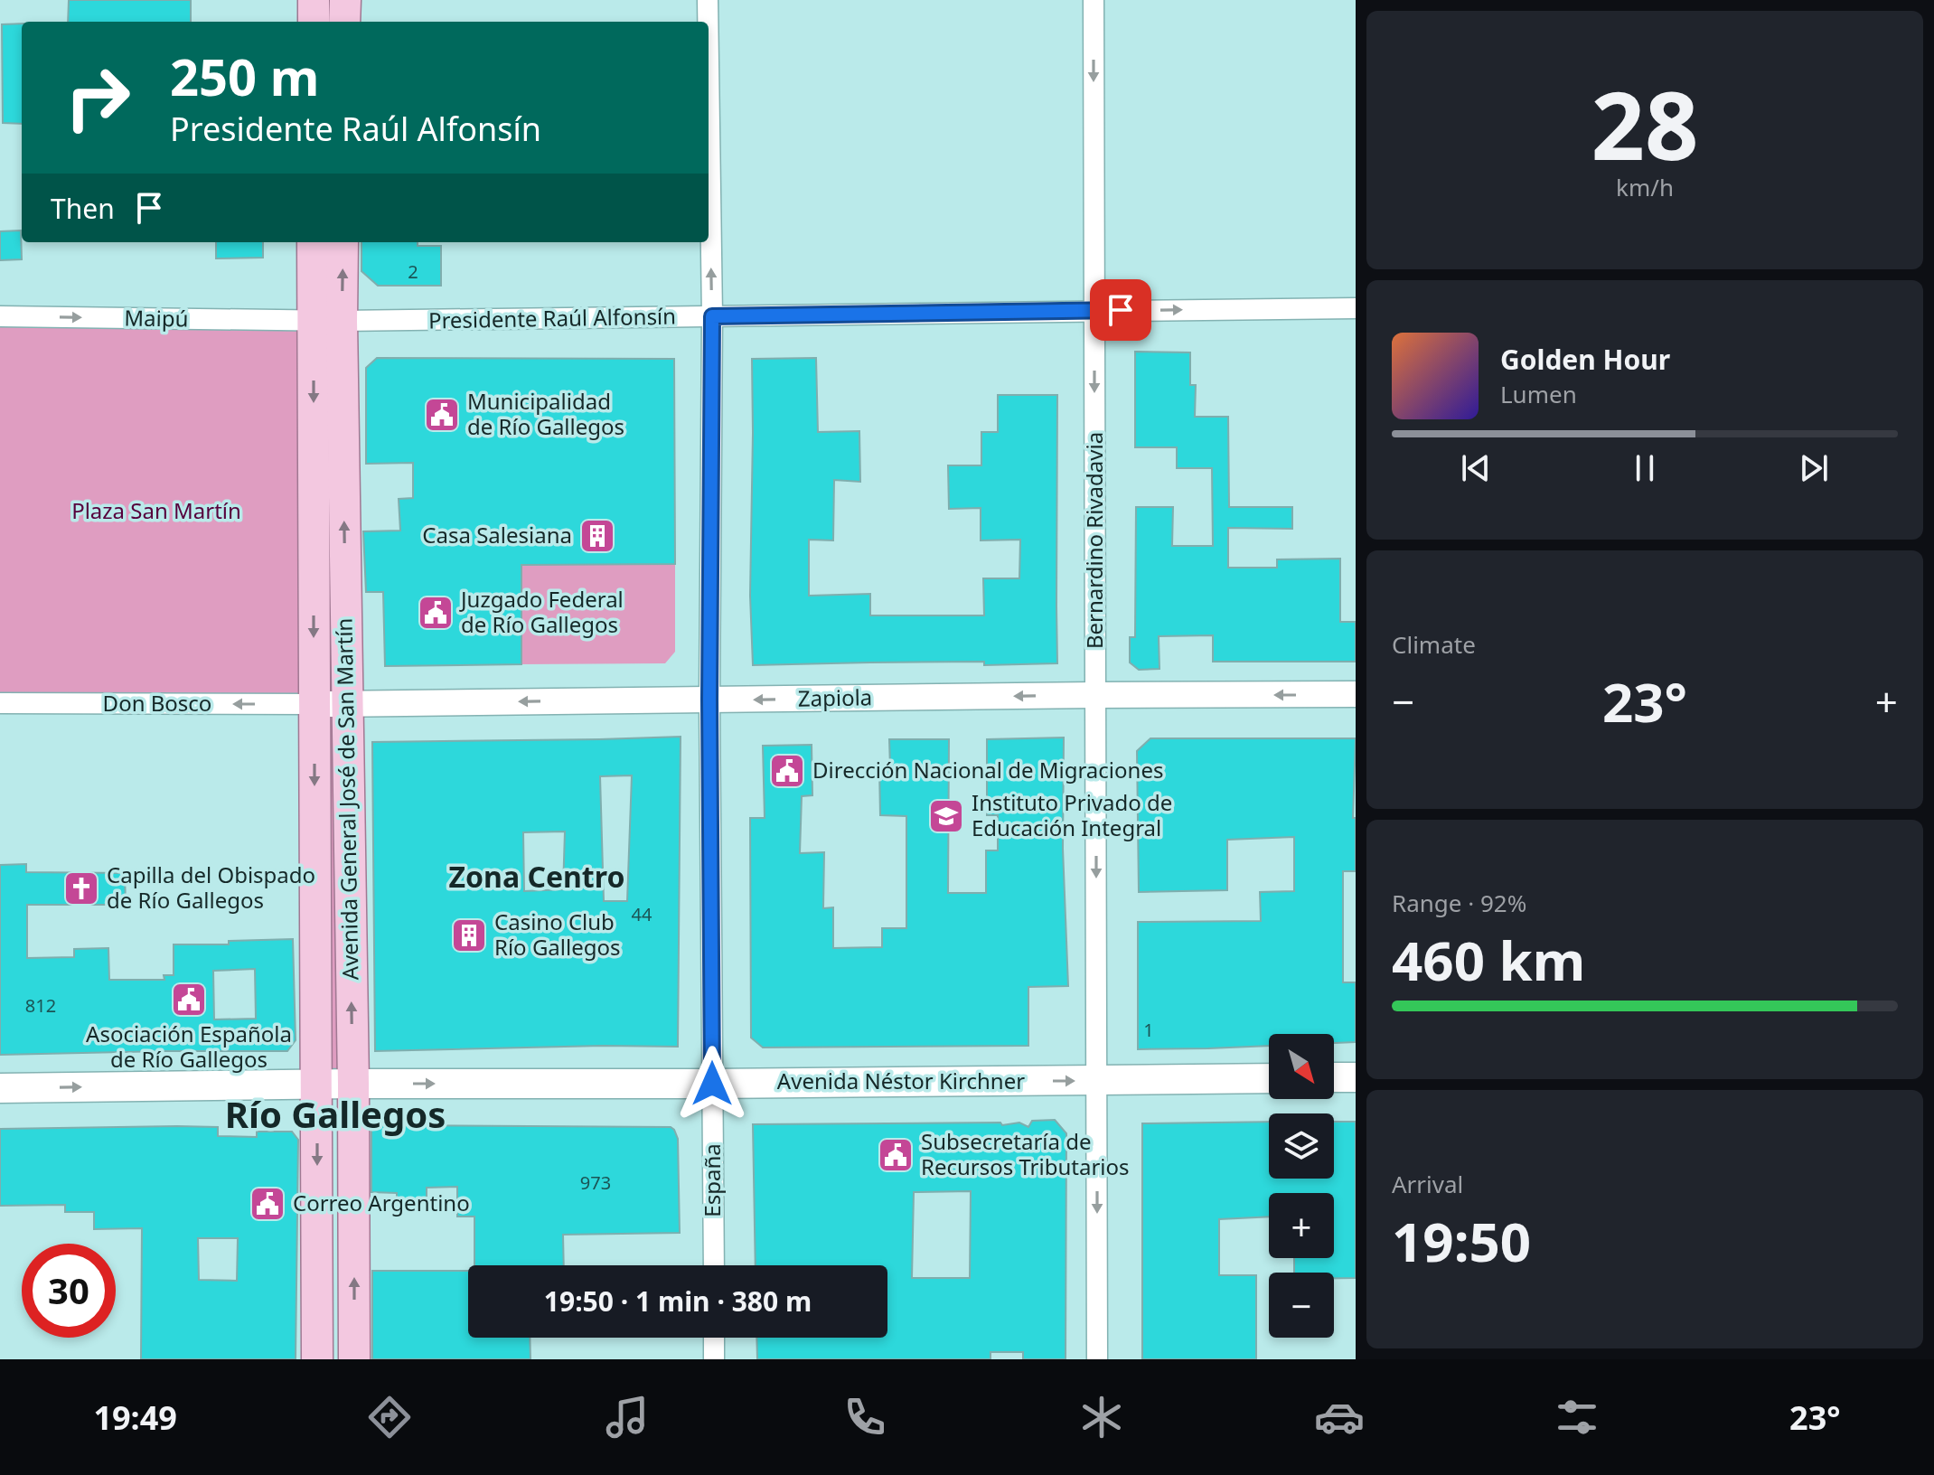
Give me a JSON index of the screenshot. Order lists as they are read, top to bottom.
{
  "streets": {
    "main road": ["Avenida General José de San Martín", "Avenida Néstor Kirchner"],
    "street": [
      "Maipú",
      "Presidente Raúl Alfonsín",
      "Bernardino Rivadavia",
      "Zapiola",
      "Don Bosco",
      "España"
    ]
  },
  "crossings": [
    ["Maipú", "Presidente Raúl Alfonsín"],
    ["Maipú", "Avenida General José de San Martín"],
    ["Presidente Raúl Alfonsín", "Bernardino Rivadavia"],
    ["Presidente Raúl Alfonsín", "Avenida General José de San Martín"],
    ["Presidente Raúl Alfonsín", "España"],
    ["Bernardino Rivadavia", "Zapiola"],
    ["Bernardino Rivadavia", "Avenida Néstor Kirchner"],
    ["Zapiola", "Don Bosco"],
    ["Zapiola", "Avenida General José de San Martín"],
    ["Zapiola", "España"],
    ["Don Bosco", "Avenida General José de San Martín"],
    ["Avenida General José de San Martín", "Avenida Néstor Kirchner"],
    ["Avenida Néstor Kirchner", "España"]
  ],
  "one_way": [
    "Maipú",
    "Bernardino Rivadavia",
    "Zapiola",
    "Don Bosco",
    "Avenida Néstor Kirchner"
  ],
  "districts": ["Zona Centro", "Río Gallegos"],
  "parks": ["Plaza San Martín"],
  "places": {
    "public building": [
      "Municipalidad de Río Gallegos",
      "Juzgado Federal de Río Gallegos",
      "Dirección Nacional de Migraciones",
      "Asociación Española de Río Gallegos",
      "Subsecretaría de Recursos Tributarios",
      "Correo Argentino"
    ],
    "building": ["Casa Salesiana", "Casino Club Río Gallegos"],
    "school or university": ["Instituto Privado de Educación Integral"],
    "church": ["Capilla del Obispado de Río Gallegos"]
  },
  "house_numbers": [
    "2",
    "44",
    "812",
    "1",
    "973"
  ],
  "north": "bottom right",
  "page": {
    "tile": [
      ["28", "km/h"],
      "Climate",
      ["Range · 92%", "460 km"],
      ["Arrival", "19:50"]
    ],
    "turn": ["250 m", "Presidente Raúl Alfonsín"],
    "then": "Then",
    "song": ["Golden Hour", "Lumen"],
    "heat": ["−", "23°", "+"],
    "map_buttons": ["+", "−"],
    "limit": "30",
    "trip": "19:50 · 1 min · 380 m",
    "tabs": ["19:49", "23°"]
  }
}
